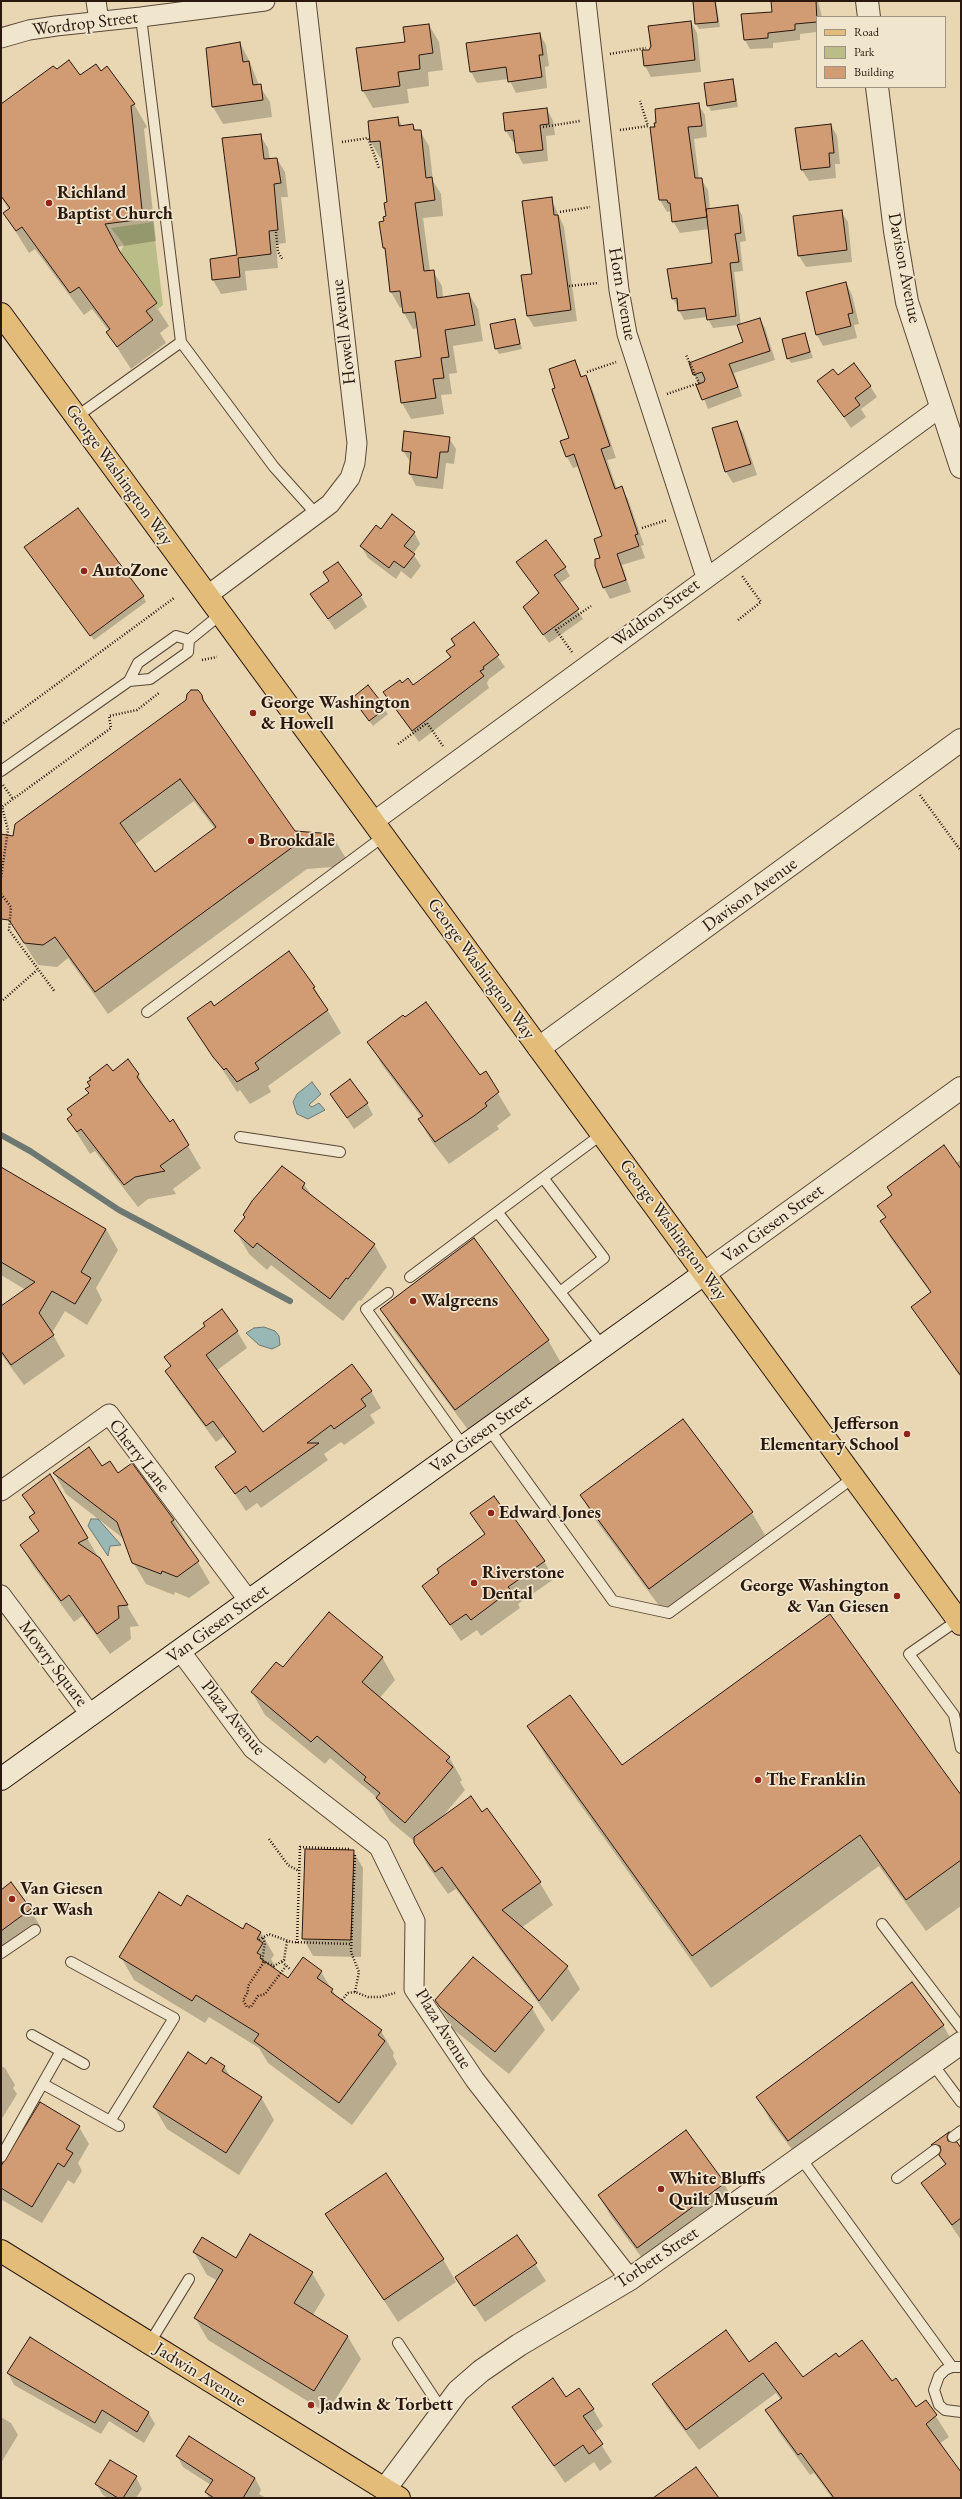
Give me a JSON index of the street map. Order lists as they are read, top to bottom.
{
  "streets": {
    "main road": ["George Washington Way", "Jadwin Avenue"],
    "street": [
      "Wordrop Street",
      "Davison Avenue",
      "Horn Avenue",
      "Howell Avenue",
      "Waldron Street",
      "Van Giesen Street",
      "Cherry Lane",
      "Mowry Square",
      "Plaza Avenue",
      "Torbett Street"
    ]
  },
  "crossings": [
    ["Davison Avenue", "George Washington Way"],
    ["Davison Avenue", "Waldron Street"],
    ["Horn Avenue", "Waldron Street"],
    ["Howell Avenue", "George Washington Way"],
    ["George Washington Way", "Waldron Street"],
    ["George Washington Way", "Van Giesen Street"],
    ["Van Giesen Street", "Cherry Lane"],
    ["Van Giesen Street", "Mowry Square"],
    ["Van Giesen Street", "Plaza Avenue"],
    ["Plaza Avenue", "Torbett Street"],
    ["Torbett Street", "Jadwin Avenue"]
  ],
  "places": [
    "Richland Baptist Church",
    "AutoZone",
    "George Washington & Howell",
    "Brookdale",
    "Walgreens",
    "Jefferson Elementary School",
    "Edward Jones",
    "Riverstone Dental",
    "George Washington & Van Giesen",
    "The Franklin",
    "Van Giesen Car Wash",
    "White Bluffs Quilt Museum",
    "Jadwin & Torbett"
  ],
  "legend": ["Road", "Park", "Building"]
}
